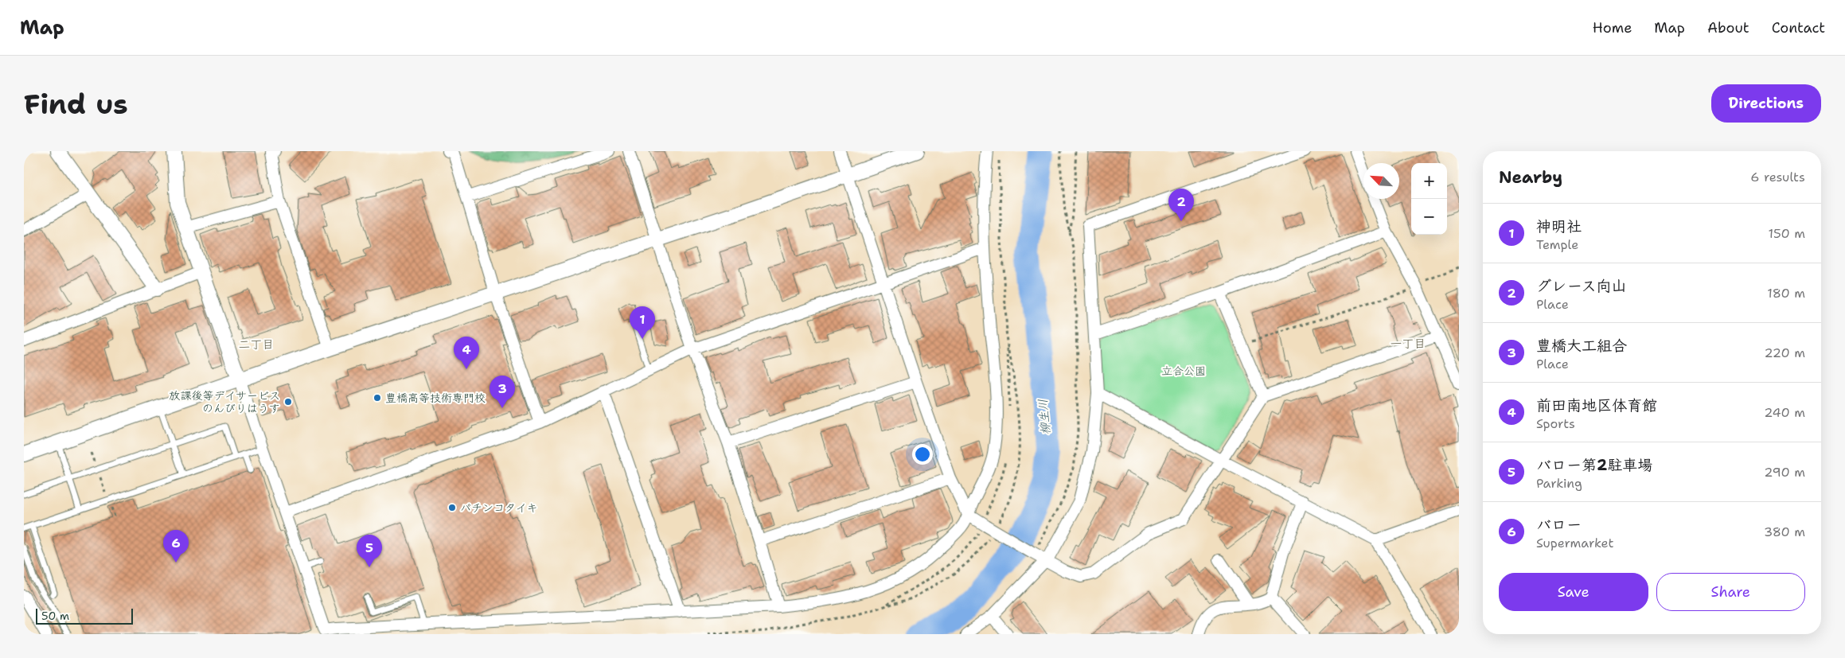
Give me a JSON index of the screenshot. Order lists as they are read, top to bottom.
{
  "districts": ["一丁目", "二丁目"],
  "water": ["柳生川"],
  "parks": ["立合公園"],
  "places": ["豊橋高等技術専門校", "放課後等デイサービス のんびりはうす", "パチンコタイキ"],
  "scale_bar": "50 m",
  "north": "top left",
  "page": {
    "header": "Map",
    "nav": [
      "Home",
      "Map",
      "About",
      "Contact"
    ],
    "buttons": [
      "Directions",
      ["Save", "Share"]
    ],
    "title": "Find us",
    "heading": ["Nearby", "6 results"],
    "map_buttons": ["+", "−"],
    "pins": [
      "2",
      "1",
      "4",
      "3",
      "6",
      "5"
    ],
    "list": [
      {
        "mark": "1",
        "name": "神明社",
        "note": "Temple",
        "value": "150 m"
      },
      {
        "mark": "2",
        "name": "グレース向山",
        "note": "Place",
        "value": "180 m"
      },
      {
        "mark": "3",
        "name": "豊橋大工組合",
        "note": "Place",
        "value": "220 m"
      },
      {
        "mark": "4",
        "name": "前田南地区体育館",
        "note": "Sports",
        "value": "240 m"
      },
      {
        "mark": "5",
        "name": "バロー第2駐車場",
        "note": "Parking",
        "value": "290 m"
      },
      {
        "mark": "6",
        "name": "バロー",
        "note": "Supermarket",
        "value": "380 m"
      }
    ],
    "scale": "50 m"
  }
}
